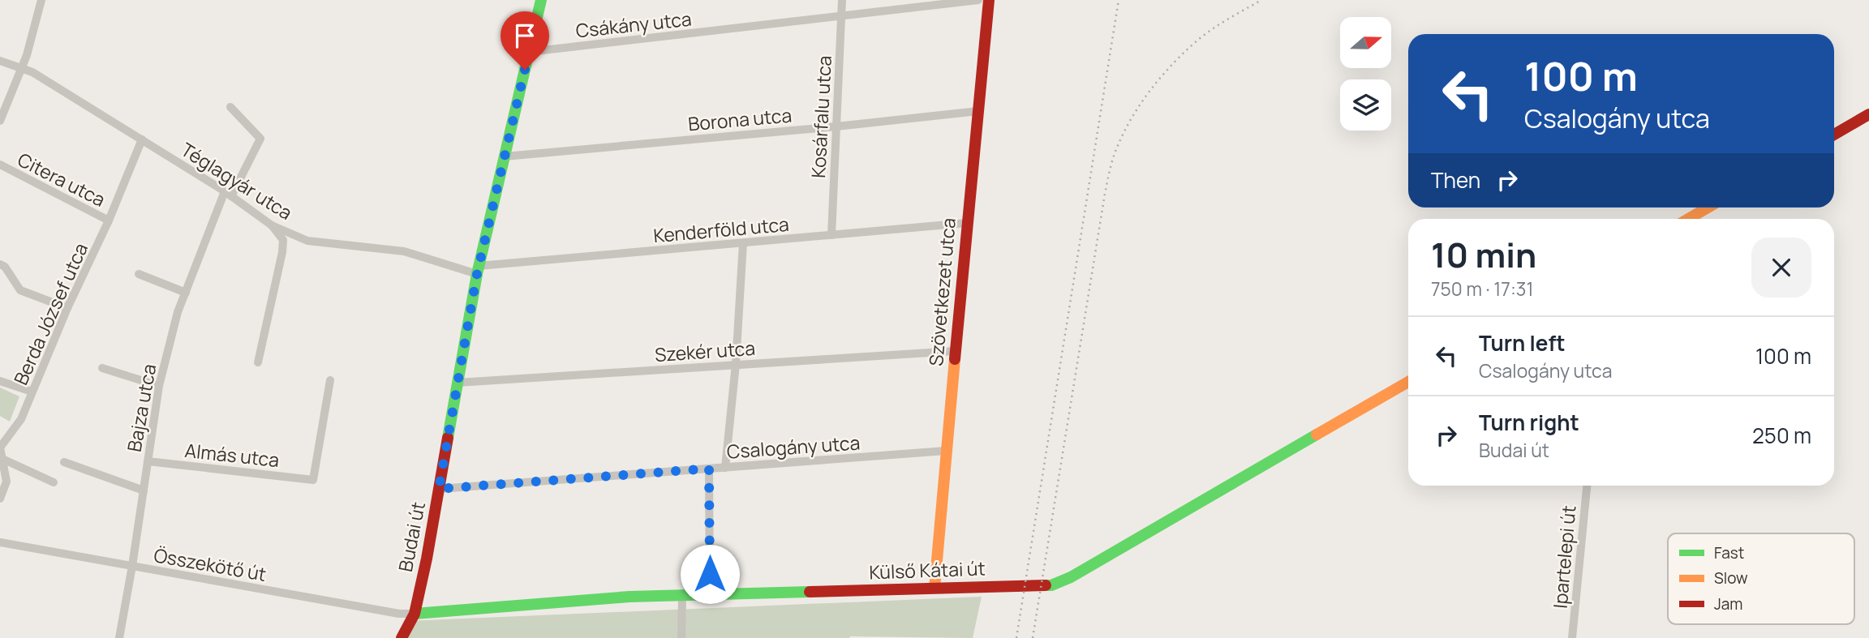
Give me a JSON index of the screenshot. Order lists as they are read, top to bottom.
{
  "streets": {
    "street": [
      "Csákány utca",
      "Kosárfalu utca",
      "Borona utca",
      "Citera utca",
      "Téglagyár utca",
      "Kenderföld utca",
      "Szövetkezet utca",
      "Berda József utca",
      "Szekér utca",
      "Bajza utca",
      "Csalogány utca",
      "Almás utca",
      "Budai út",
      "Ipartelepi út",
      "Összekötő út",
      "Külső Kátai út"
    ]
  },
  "crossings": [
    ["Csákány utca", "Kosárfalu utca"],
    ["Csákány utca", "Budai út"],
    ["Kosárfalu utca", "Borona utca"],
    ["Kosárfalu utca", "Kenderföld utca"],
    ["Borona utca", "Szövetkezet utca"],
    ["Borona utca", "Budai út"],
    ["Citera utca", "Berda József utca"],
    ["Téglagyár utca", "Kenderföld utca"],
    ["Téglagyár utca", "Berda József utca"],
    ["Téglagyár utca", "Bajza utca"],
    ["Téglagyár utca", "Budai út"],
    ["Kenderföld utca", "Szövetkezet utca"],
    ["Kenderföld utca", "Budai út"],
    ["Szövetkezet utca", "Szekér utca"],
    ["Szövetkezet utca", "Csalogány utca"],
    ["Szövetkezet utca", "Külső Kátai út"],
    ["Szekér utca", "Budai út"],
    ["Bajza utca", "Almás utca"],
    ["Bajza utca", "Összekötő út"],
    ["Csalogány utca", "Budai út"],
    ["Budai út", "Összekötő út"],
    ["Budai út", "Külső Kátai út"],
    ["Összekötő út", "Külső Kátai út"]
  ],
  "legend": ["Fast", "Slow", "Jam"],
  "north": "right",
  "page": {
    "turn": ["100 m", "Csalogány utca"],
    "then": "Then",
    "heading": ["10 min", "750 m · 17:31"],
    "list": [
      {
        "name": "Turn left",
        "note": "Csalogány utca",
        "value": "100 m"
      },
      {
        "name": "Turn right",
        "note": "Budai út",
        "value": "250 m"
      }
    ]
  }
}
